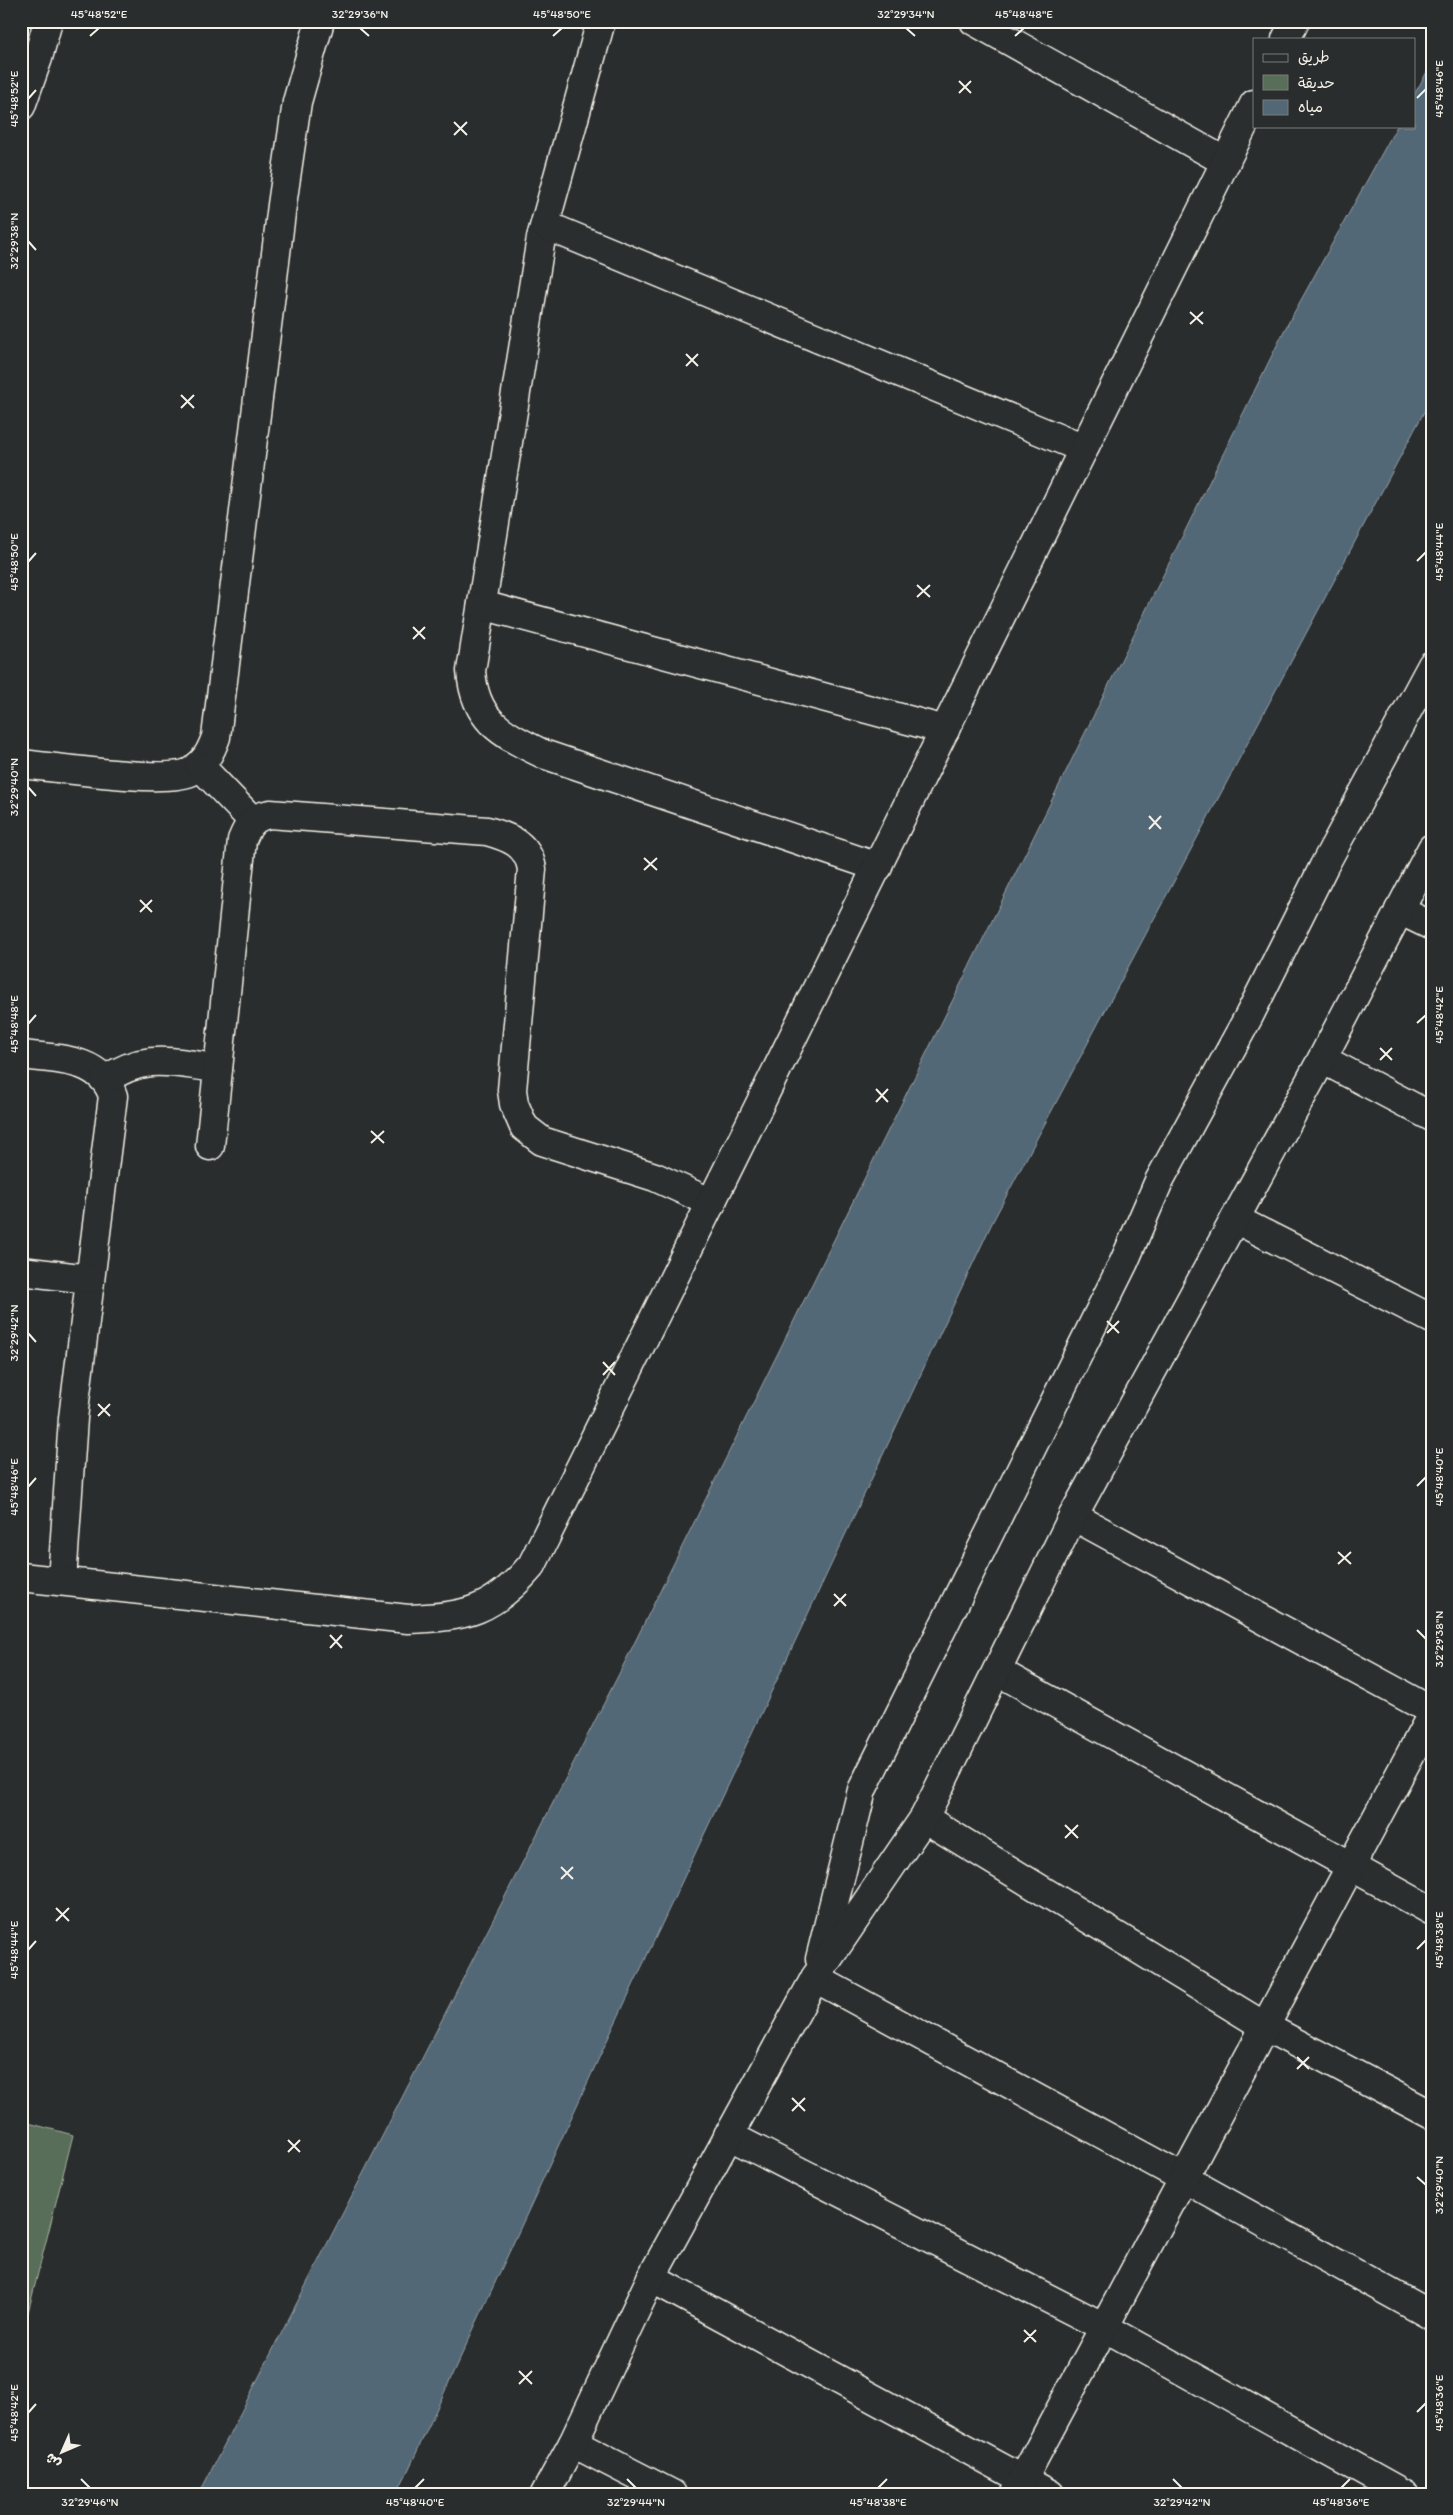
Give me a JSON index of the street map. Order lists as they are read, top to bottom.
{
  "legend": ["طريق", "حديقة", "مياه"],
  "north": "bottom left",
  "coordinates": [
    "45°48'52\"E",
    "32°29'36\"N",
    "45°48'50\"E",
    "32°29'34\"N",
    "45°48'48\"E",
    "45°48'46\"E",
    "32°29'38\"N",
    "45°48'44\"E",
    "32°29'40\"N",
    "45°48'42\"E",
    "32°29'42\"N",
    "45°48'40\"E",
    "45°48'38\"E",
    "45°48'36\"E",
    "32°29'46\"N",
    "32°29'44\"N"
  ]
}
